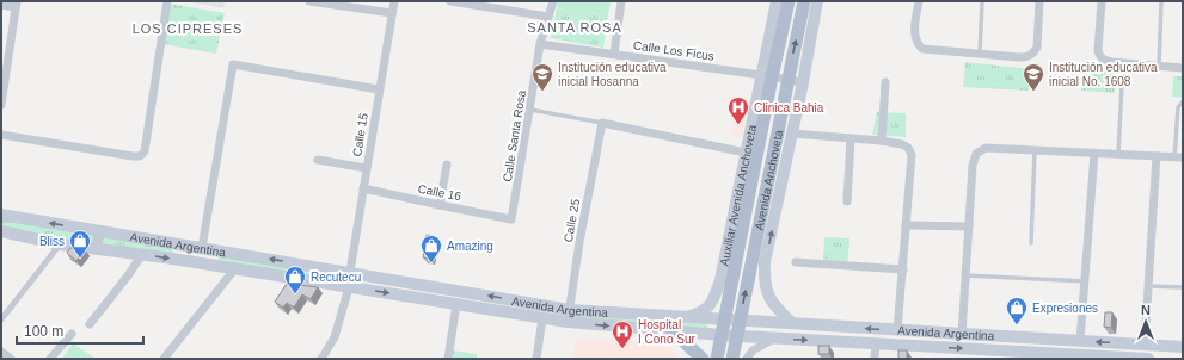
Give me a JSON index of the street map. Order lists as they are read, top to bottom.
{
  "streets": {
    "main road": ["Avenida Anchoveta", "Auxiliar Avenida Anchoveta", "Avenida Argentina"],
    "street": [
      "Calle Los Ficus",
      "Calle 15",
      "Calle Santa Rosa",
      "Calle 16",
      "Calle 25"
    ]
  },
  "crossings": [
    ["Calle Los Ficus", "Calle Santa Rosa"],
    ["Calle Los Ficus", "Avenida Anchoveta"],
    ["Calle 15", "Calle 16"],
    ["Calle 15", "Avenida Argentina"],
    ["Calle Santa Rosa", "Calle 16"],
    ["Avenida Anchoveta", "Auxiliar Avenida Anchoveta"],
    ["Avenida Anchoveta", "Avenida Argentina"],
    ["Auxiliar Avenida Anchoveta", "Avenida Argentina"],
    ["Calle 25", "Avenida Argentina"]
  ],
  "districts": ["SANTA ROSA", "LOS CIPRESES"],
  "places": {
    "school or university": ["Institución educativa inicial Hosanna", "Institución educativa inicial No. 1608"],
    "hospital": ["Clinica Bahia", "Hospital I Cono Sur"],
    "shop": [
      "Bliss",
      "Amazing",
      "Recutecu",
      "Expresiones"
    ]
  },
  "scale_bar": "100 m",
  "north": "top"
}
